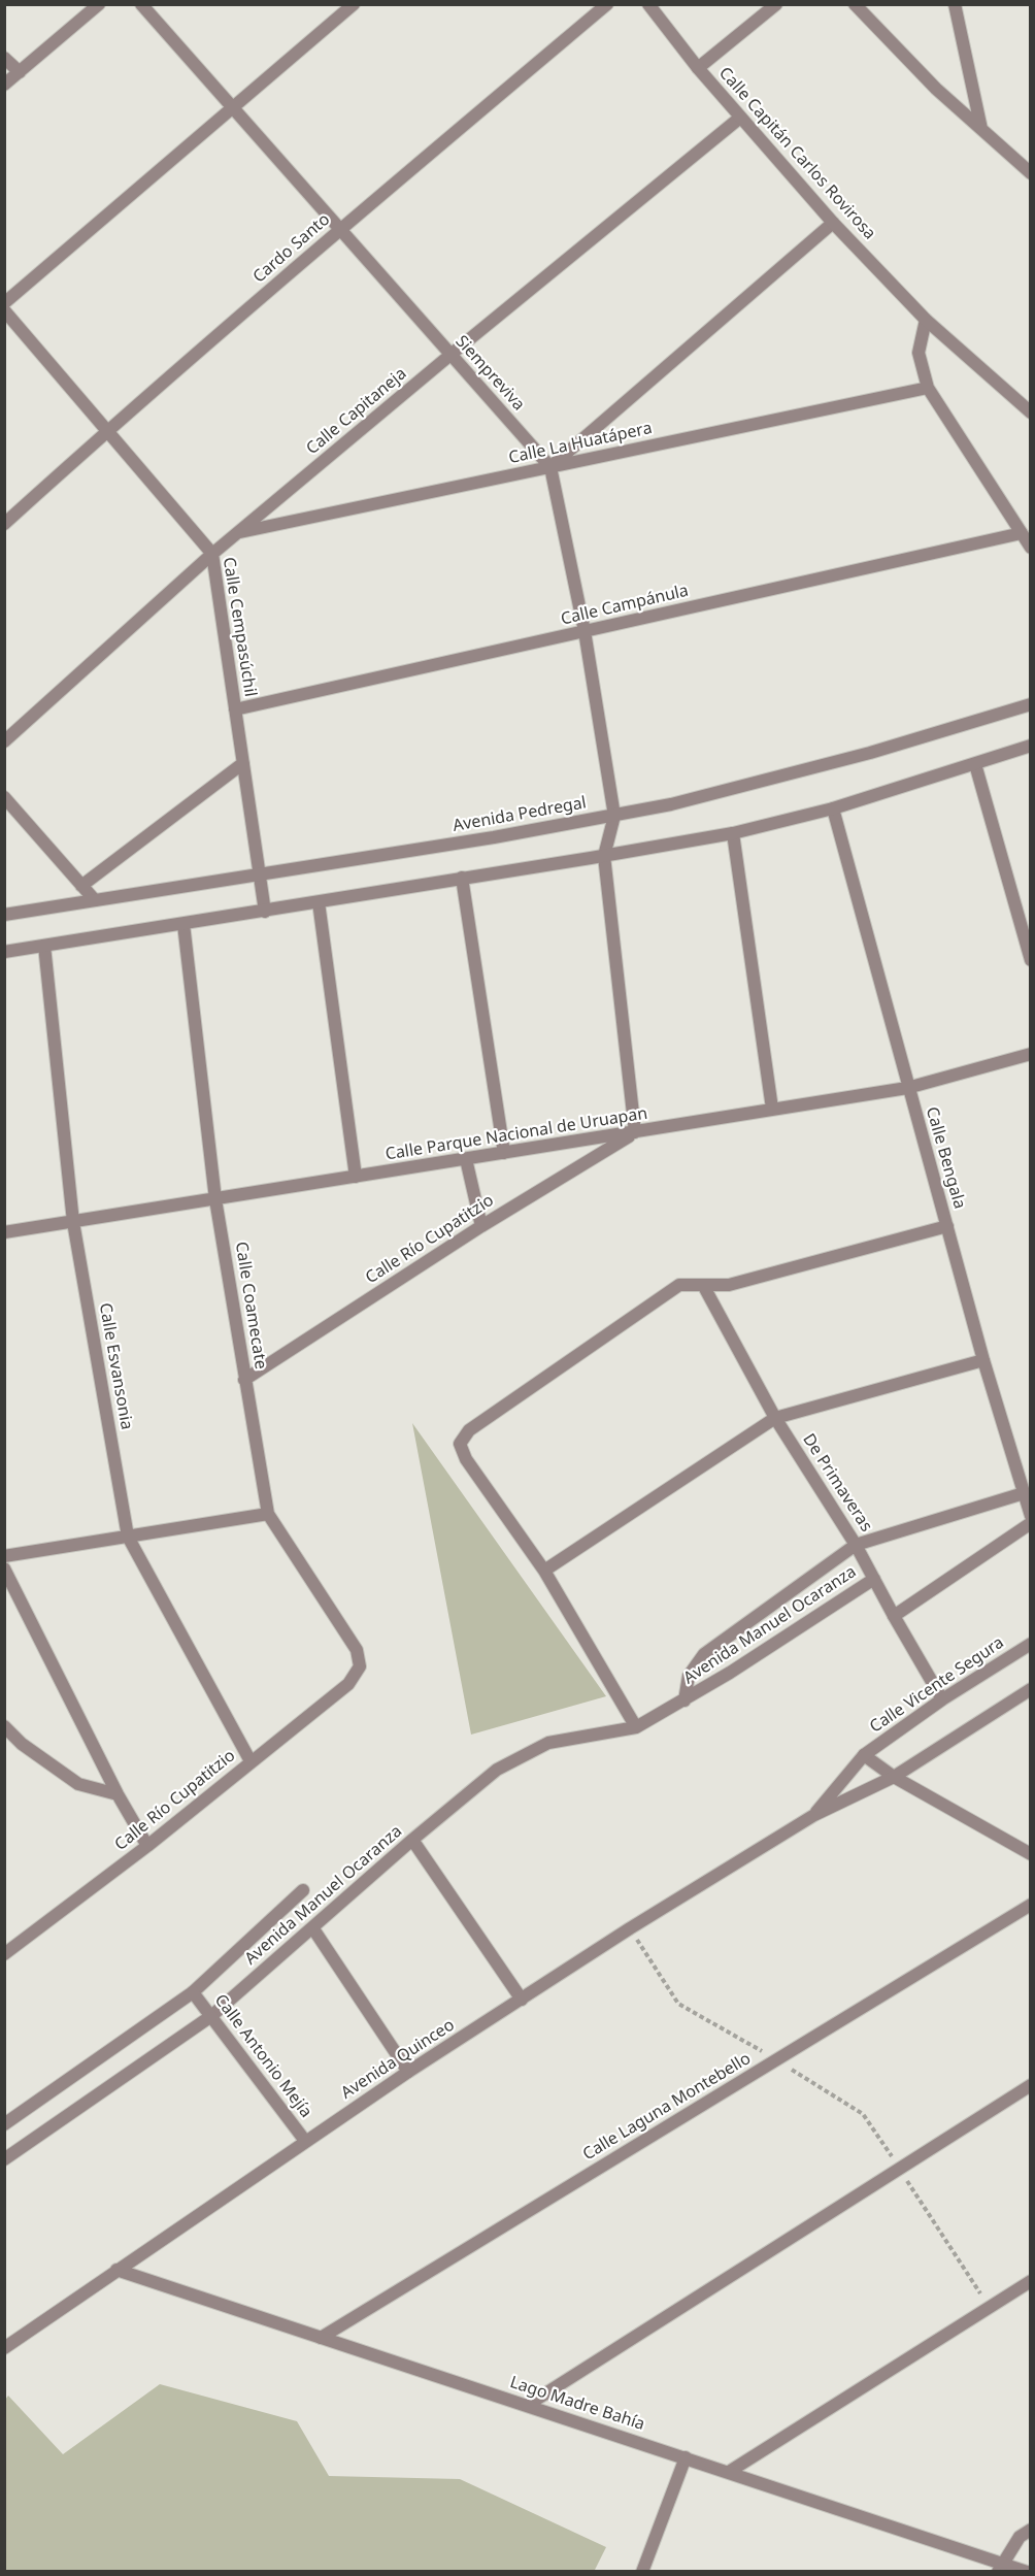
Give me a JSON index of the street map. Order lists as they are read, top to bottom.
{
  "streets": {
    "street": [
      "Calle Capitán Carlos Rovirosa",
      "Cardo Santo",
      "Siempreviva",
      "Calle Capitaneja",
      "Calle La Huatápera",
      "Calle Campánula",
      "Calle Cempasúchil",
      "Avenida Pedregal",
      "Calle Parque Nacional de Uruapan",
      "Calle Bengala",
      "Calle Río Cupatitzio",
      "Calle Coamecate",
      "Calle Esvansonia",
      "De Primaveras",
      "Avenida Manuel Ocaranza",
      "Calle Vicente Segura",
      "Calle Antonio Mejía",
      "Avenida Quinceo",
      "Calle Laguna Montebello",
      "Lago Madre Bahía"
    ]
  },
  "crossings": [
    ["Calle Capitán Carlos Rovirosa", "Calle Capitaneja"],
    ["Cardo Santo", "Siempreviva"],
    ["Cardo Santo", "Calle Cempasúchil"],
    ["Siempreviva", "Calle Capitaneja"],
    ["Siempreviva", "Calle La Huatápera"],
    ["Calle Capitaneja", "Calle La Huatápera"],
    ["Calle Capitaneja", "Calle Cempasúchil"],
    ["Calle Campánula", "Calle Cempasúchil"],
    ["Calle Cempasúchil", "Avenida Pedregal"],
    ["Calle Parque Nacional de Uruapan", "Calle Bengala"],
    ["Calle Parque Nacional de Uruapan", "Calle Río Cupatitzio"],
    ["Calle Parque Nacional de Uruapan", "Calle Coamecate"],
    ["Calle Parque Nacional de Uruapan", "Calle Esvansonia"],
    ["Calle Bengala", "Avenida Manuel Ocaranza"],
    ["Calle Río Cupatitzio", "Calle Coamecate"],
    ["Calle Río Cupatitzio", "Calle Esvansonia"],
    ["De Primaveras", "Avenida Manuel Ocaranza"],
    ["De Primaveras", "Calle Vicente Segura"],
    ["Avenida Manuel Ocaranza", "Calle Antonio Mejía"],
    ["Calle Vicente Segura", "Avenida Quinceo"],
    ["Calle Antonio Mejía", "Avenida Quinceo"],
    ["Avenida Quinceo", "Lago Madre Bahía"],
    ["Calle Laguna Montebello", "Lago Madre Bahía"]
  ]
}
